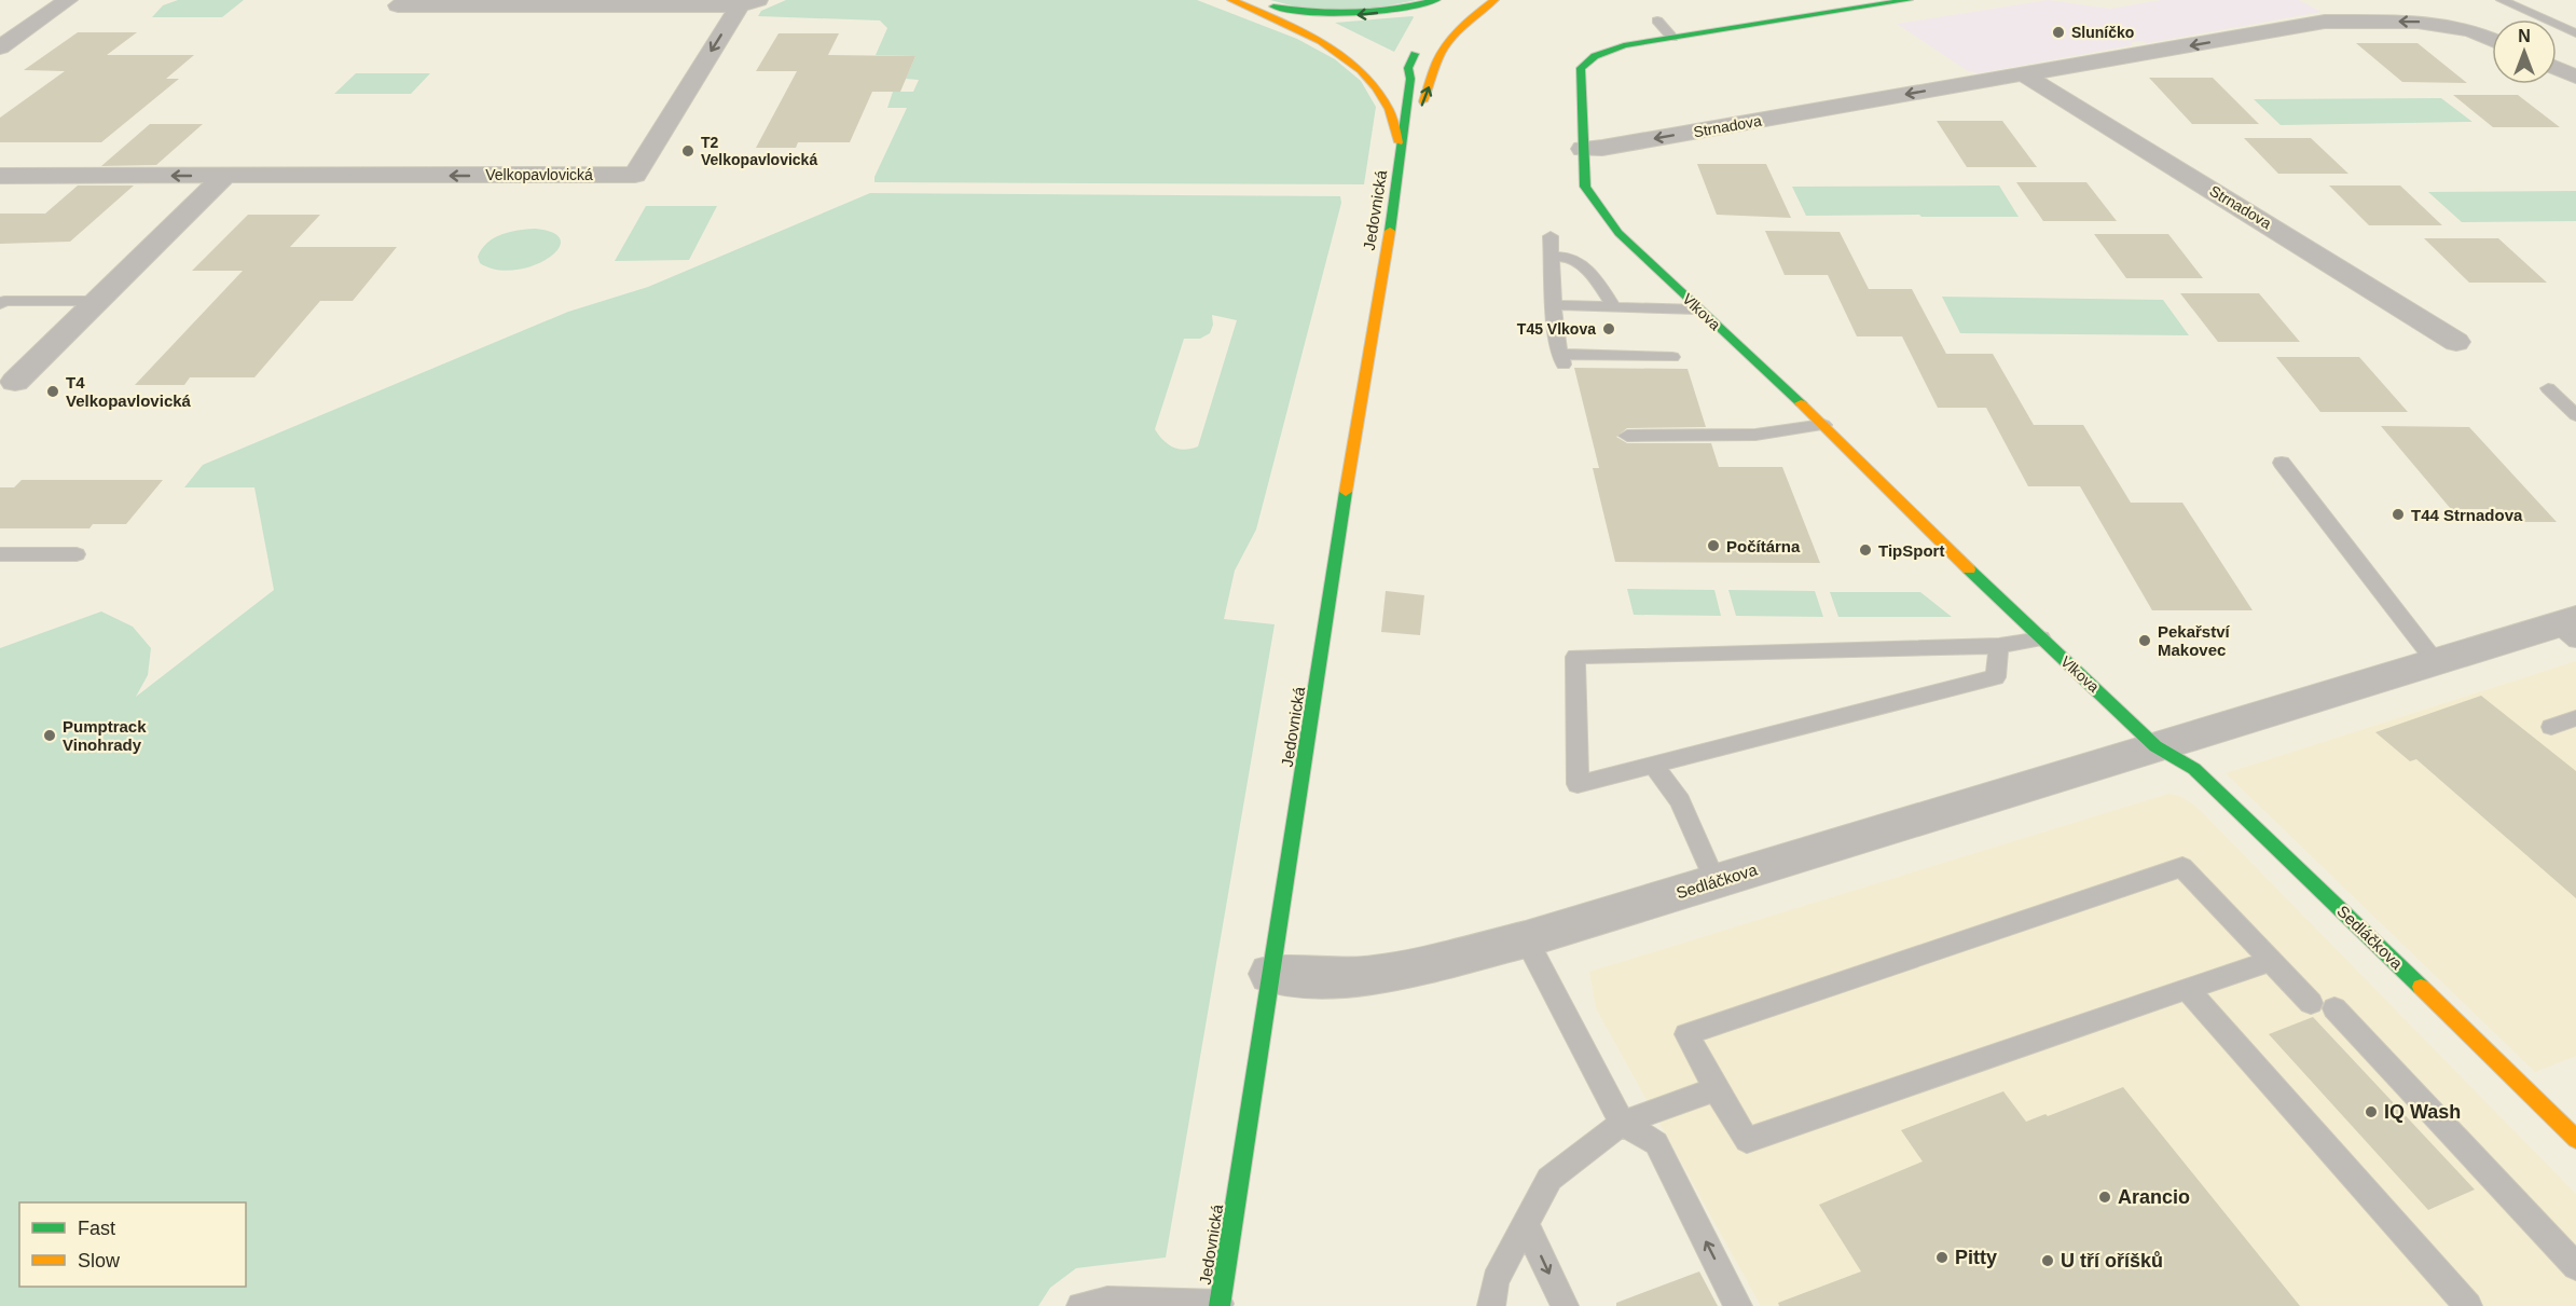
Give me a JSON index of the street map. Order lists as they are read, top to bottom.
{
  "streets": {
    "main road": ["Jedovnická", "Vlkova", "Sedláčkova"],
    "street": ["Strnadova", "Velkopavlovická"]
  },
  "crossings": [
    ["Strnadova", "Vlkova"],
    ["Jedovnická", "Sedláčkova"],
    ["Vlkova", "Sedláčkova"]
  ],
  "one_way": ["Strnadova"],
  "places": [
    "Sluníčko",
    "T2 Velkopavlovická",
    "T45 Vlkova",
    "T4 Velkopavlovická",
    "T44 Strnadova",
    "Počítárna",
    "TipSport",
    "Pekařství Makovec",
    "Pumptrack Vinohrady",
    "IQ Wash",
    "Arancio",
    "Pitty",
    "U tří oříšků"
  ],
  "legend": ["Fast", "Slow"],
  "north": "top"
}
